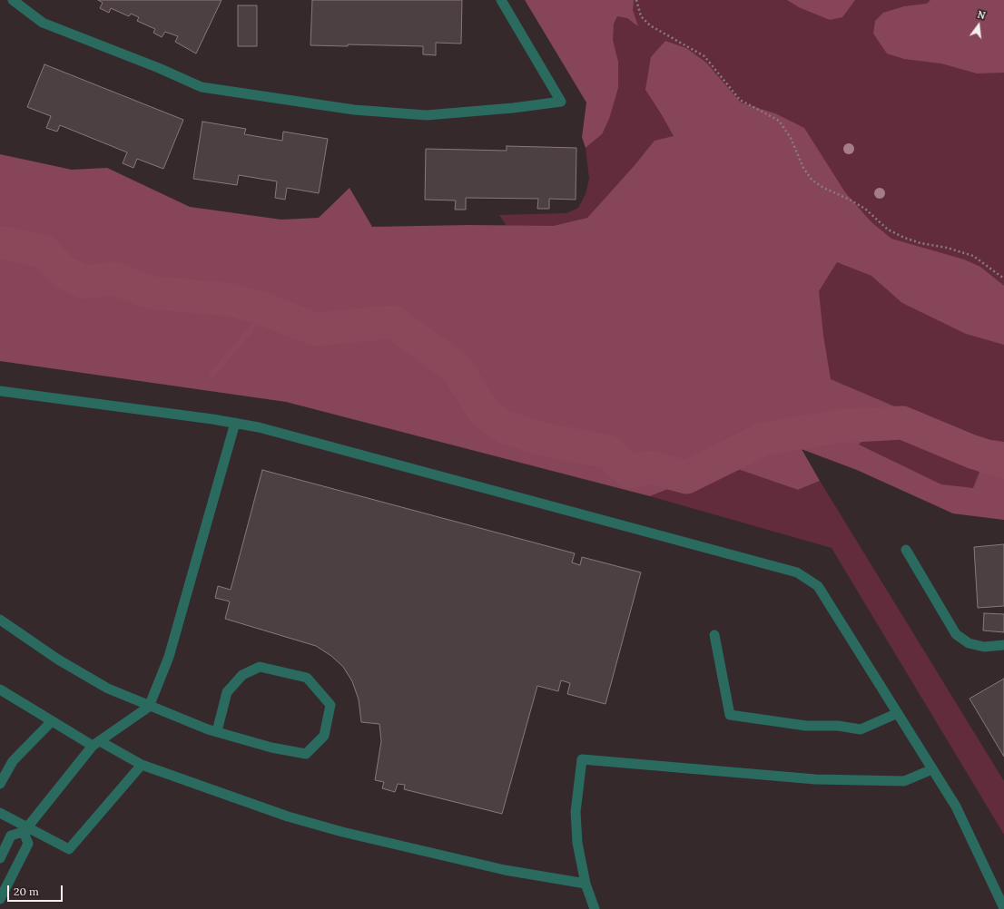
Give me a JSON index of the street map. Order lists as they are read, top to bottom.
{
  "scale_bar": "20 m",
  "north": "top"
}
